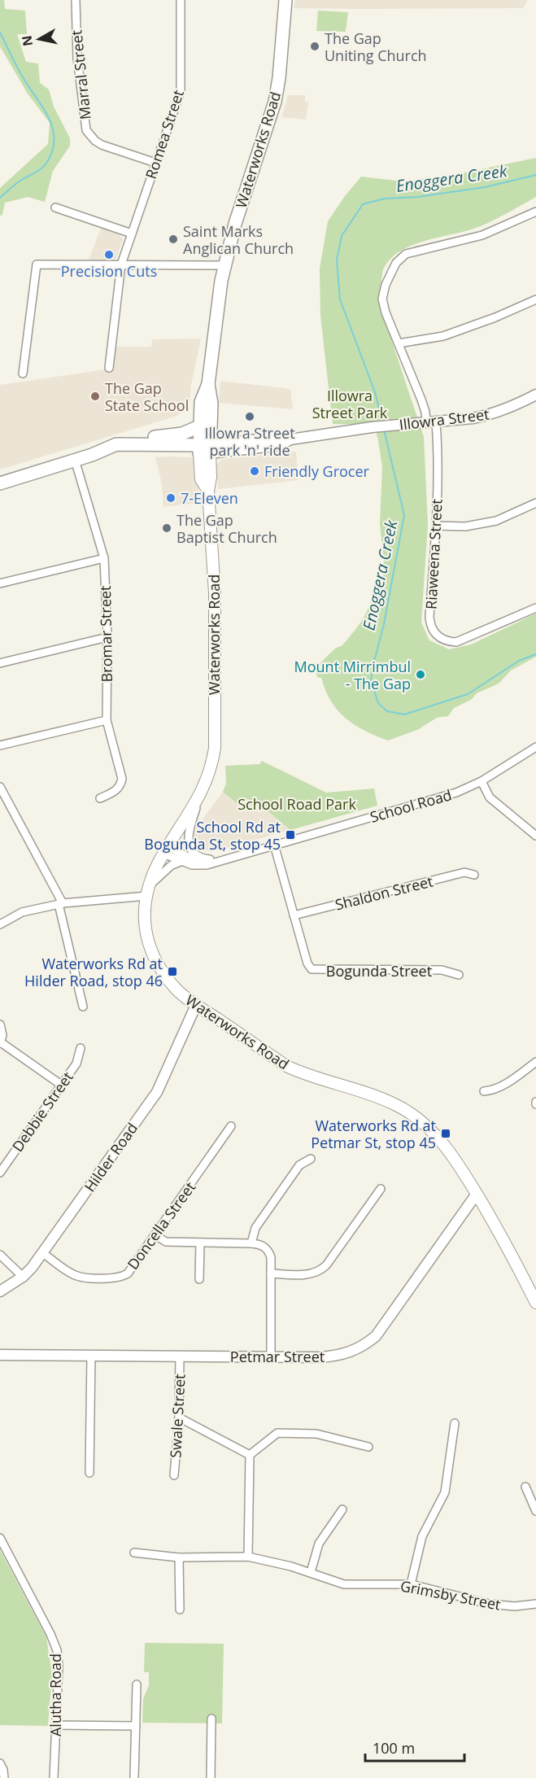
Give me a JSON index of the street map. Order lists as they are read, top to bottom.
{
  "streets": {
    "main road": ["Waterworks Road"],
    "street": [
      "Marral Street",
      "Romea Street",
      "Illowra Street",
      "Riaweena Street",
      "Bromar Street",
      "School Road",
      "Shaldon Street",
      "Bogunda Street",
      "Debbie Street",
      "Hilder Road",
      "Doncella Street",
      "Petmar Street",
      "Swale Street",
      "Grimsby Street",
      "Alutha Road"
    ]
  },
  "crossings": [
    ["Marral Street", "Romea Street"],
    ["Waterworks Road", "Illowra Street"],
    ["Waterworks Road", "School Road"],
    ["Waterworks Road", "Hilder Road"],
    ["Waterworks Road", "Petmar Street"],
    ["Illowra Street", "Riaweena Street"],
    ["School Road", "Bogunda Street"],
    ["Shaldon Street", "Bogunda Street"],
    ["Hilder Road", "Doncella Street"],
    ["Petmar Street", "Swale Street"]
  ],
  "water": ["Enoggera Creek"],
  "parks": ["Illowra Street Park", "School Road Park"],
  "places": {
    "other": [
      "The Gap Uniting Church",
      "Saint Marks Anglican Church",
      "Precision Cuts",
      "The Gap State School",
      "Illowra Street park 'n' ride",
      "Friendly Grocer",
      "7-Eleven",
      "The Gap Baptist Church",
      "Mount Mirrimbul - The Gap"
    ],
    "transit": ["School Rd at Bogunda St, stop 45", "Waterworks Rd at Hilder Road, stop 46", "Waterworks Rd at Petmar St, stop 45"]
  },
  "scale_bar": "100 m",
  "north": "left"
}
